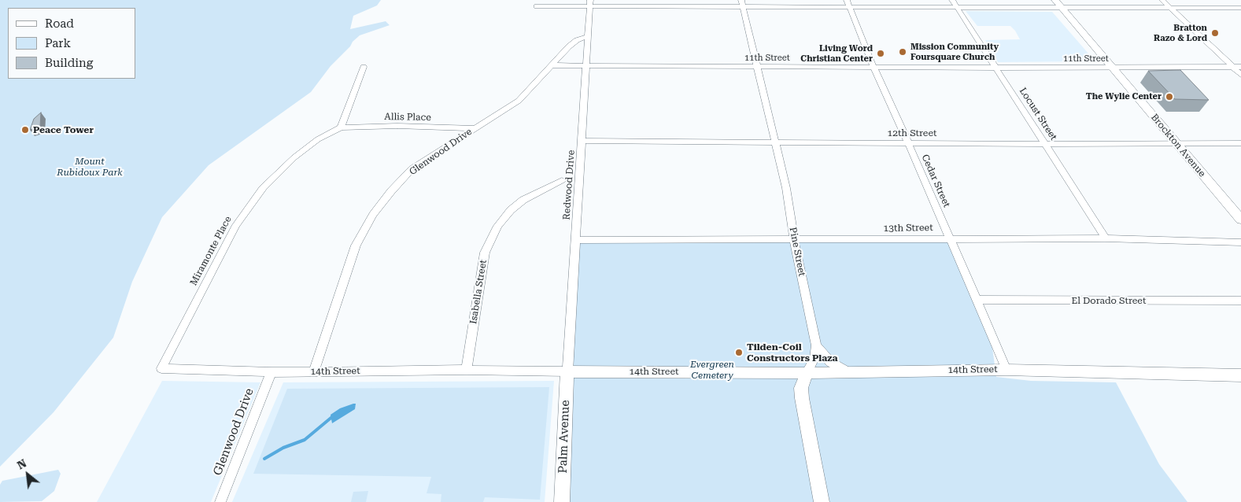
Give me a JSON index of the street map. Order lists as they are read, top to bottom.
{
  "streets": {
    "street": [
      "11th Street",
      "Locust Street",
      "Allis Place",
      "12th Street",
      "Brockton Avenue",
      "Glenwood Drive",
      "Cedar Street",
      "Redwood Drive",
      "13th Street",
      "Miramonte Place",
      "Pine Street",
      "Isabella Street",
      "El Dorado Street",
      "14th Street",
      "Palm Avenue"
    ]
  },
  "crossings": [
    ["11th Street", "Locust Street"],
    ["11th Street", "Brockton Avenue"],
    ["11th Street", "Glenwood Drive"],
    ["11th Street", "Cedar Street"],
    ["11th Street", "Redwood Drive"],
    ["11th Street", "Pine Street"],
    ["Locust Street", "12th Street"],
    ["Locust Street", "13th Street"],
    ["Allis Place", "Glenwood Drive"],
    ["Allis Place", "Miramonte Place"],
    ["12th Street", "Brockton Avenue"],
    ["12th Street", "Cedar Street"],
    ["12th Street", "Redwood Drive"],
    ["12th Street", "Pine Street"],
    ["Glenwood Drive", "Redwood Drive"],
    ["Glenwood Drive", "14th Street"],
    ["Cedar Street", "13th Street"],
    ["Cedar Street", "El Dorado Street"],
    ["Cedar Street", "14th Street"],
    ["Redwood Drive", "13th Street"],
    ["Redwood Drive", "14th Street"],
    ["Redwood Drive", "Palm Avenue"],
    ["13th Street", "Pine Street"],
    ["Miramonte Place", "14th Street"],
    ["Pine Street", "14th Street"],
    ["Isabella Street", "14th Street"],
    ["14th Street", "Palm Avenue"]
  ],
  "parks": ["Mount Rubidoux Park", "Evergreen Cemetery"],
  "places": [
    "Bratton Razo & Lord",
    "Mission Community Foursquare Church",
    "Living Word Christian Center",
    "The Wylie Center",
    "Peace Tower",
    "Tilden-Coil Constructors Plaza"
  ],
  "legend": ["Road", "Park", "Building"],
  "north": "top left"
}
